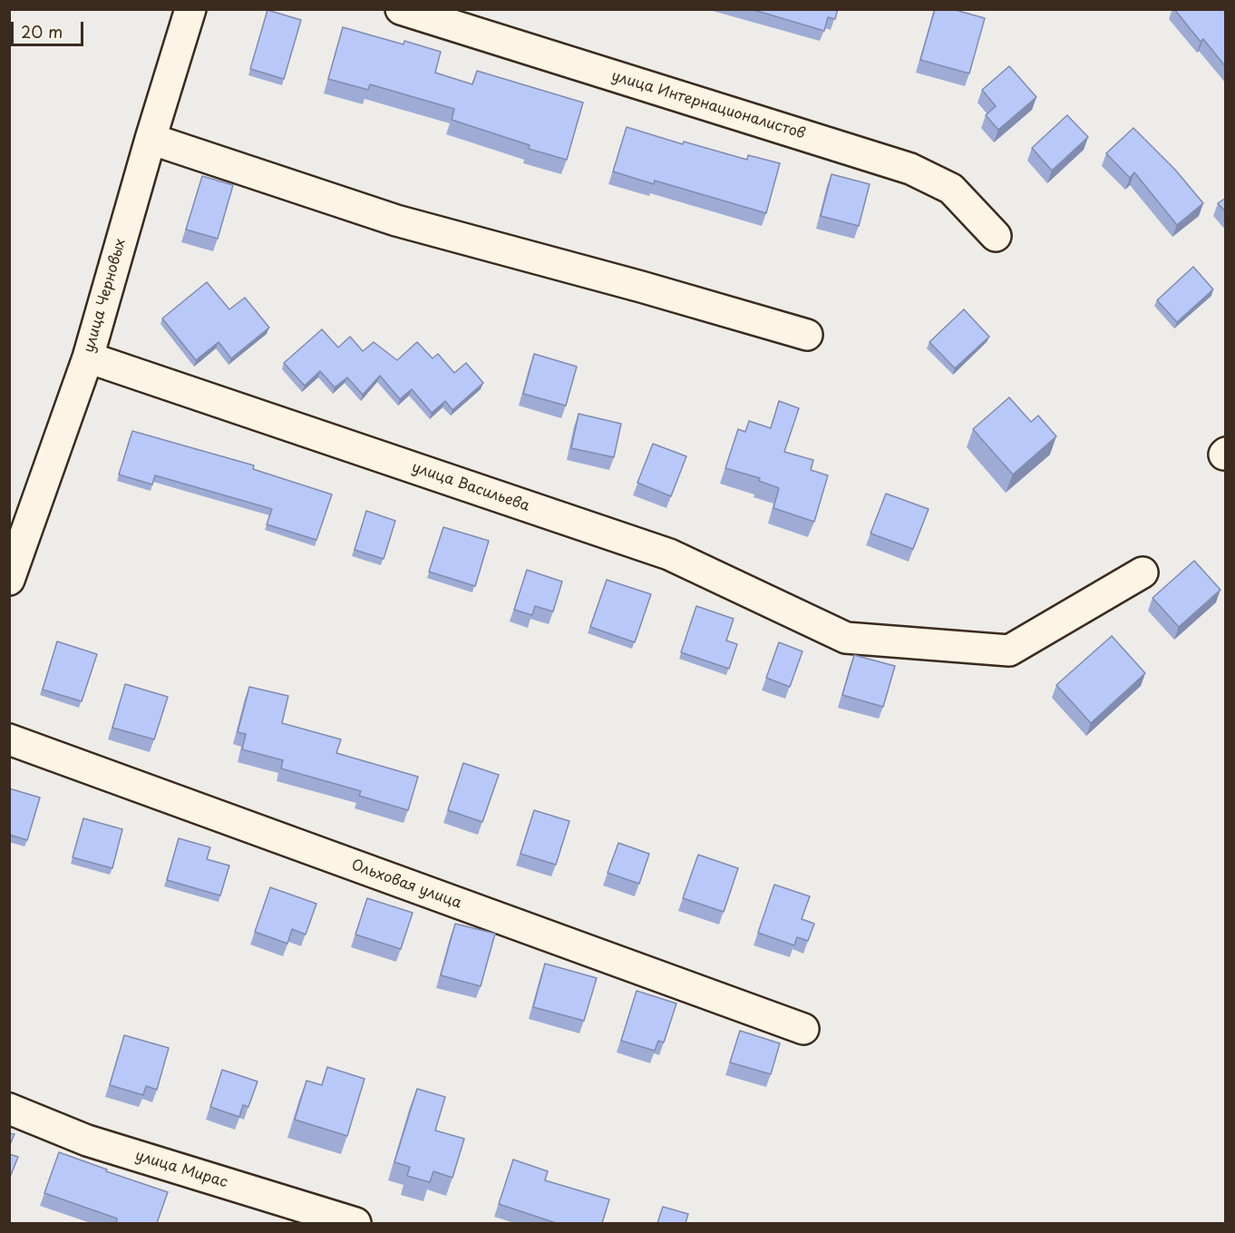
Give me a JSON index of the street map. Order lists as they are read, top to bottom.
{
  "streets": {
    "street": [
      "улица Интернационалистов",
      "улица Черновых",
      "улица Васильева",
      "Ольховая улица",
      "улица Мирас"
    ]
  },
  "crossings": [
    ["улица Черновых", "улица Васильева"]
  ],
  "scale_bar": "20 m"
}
